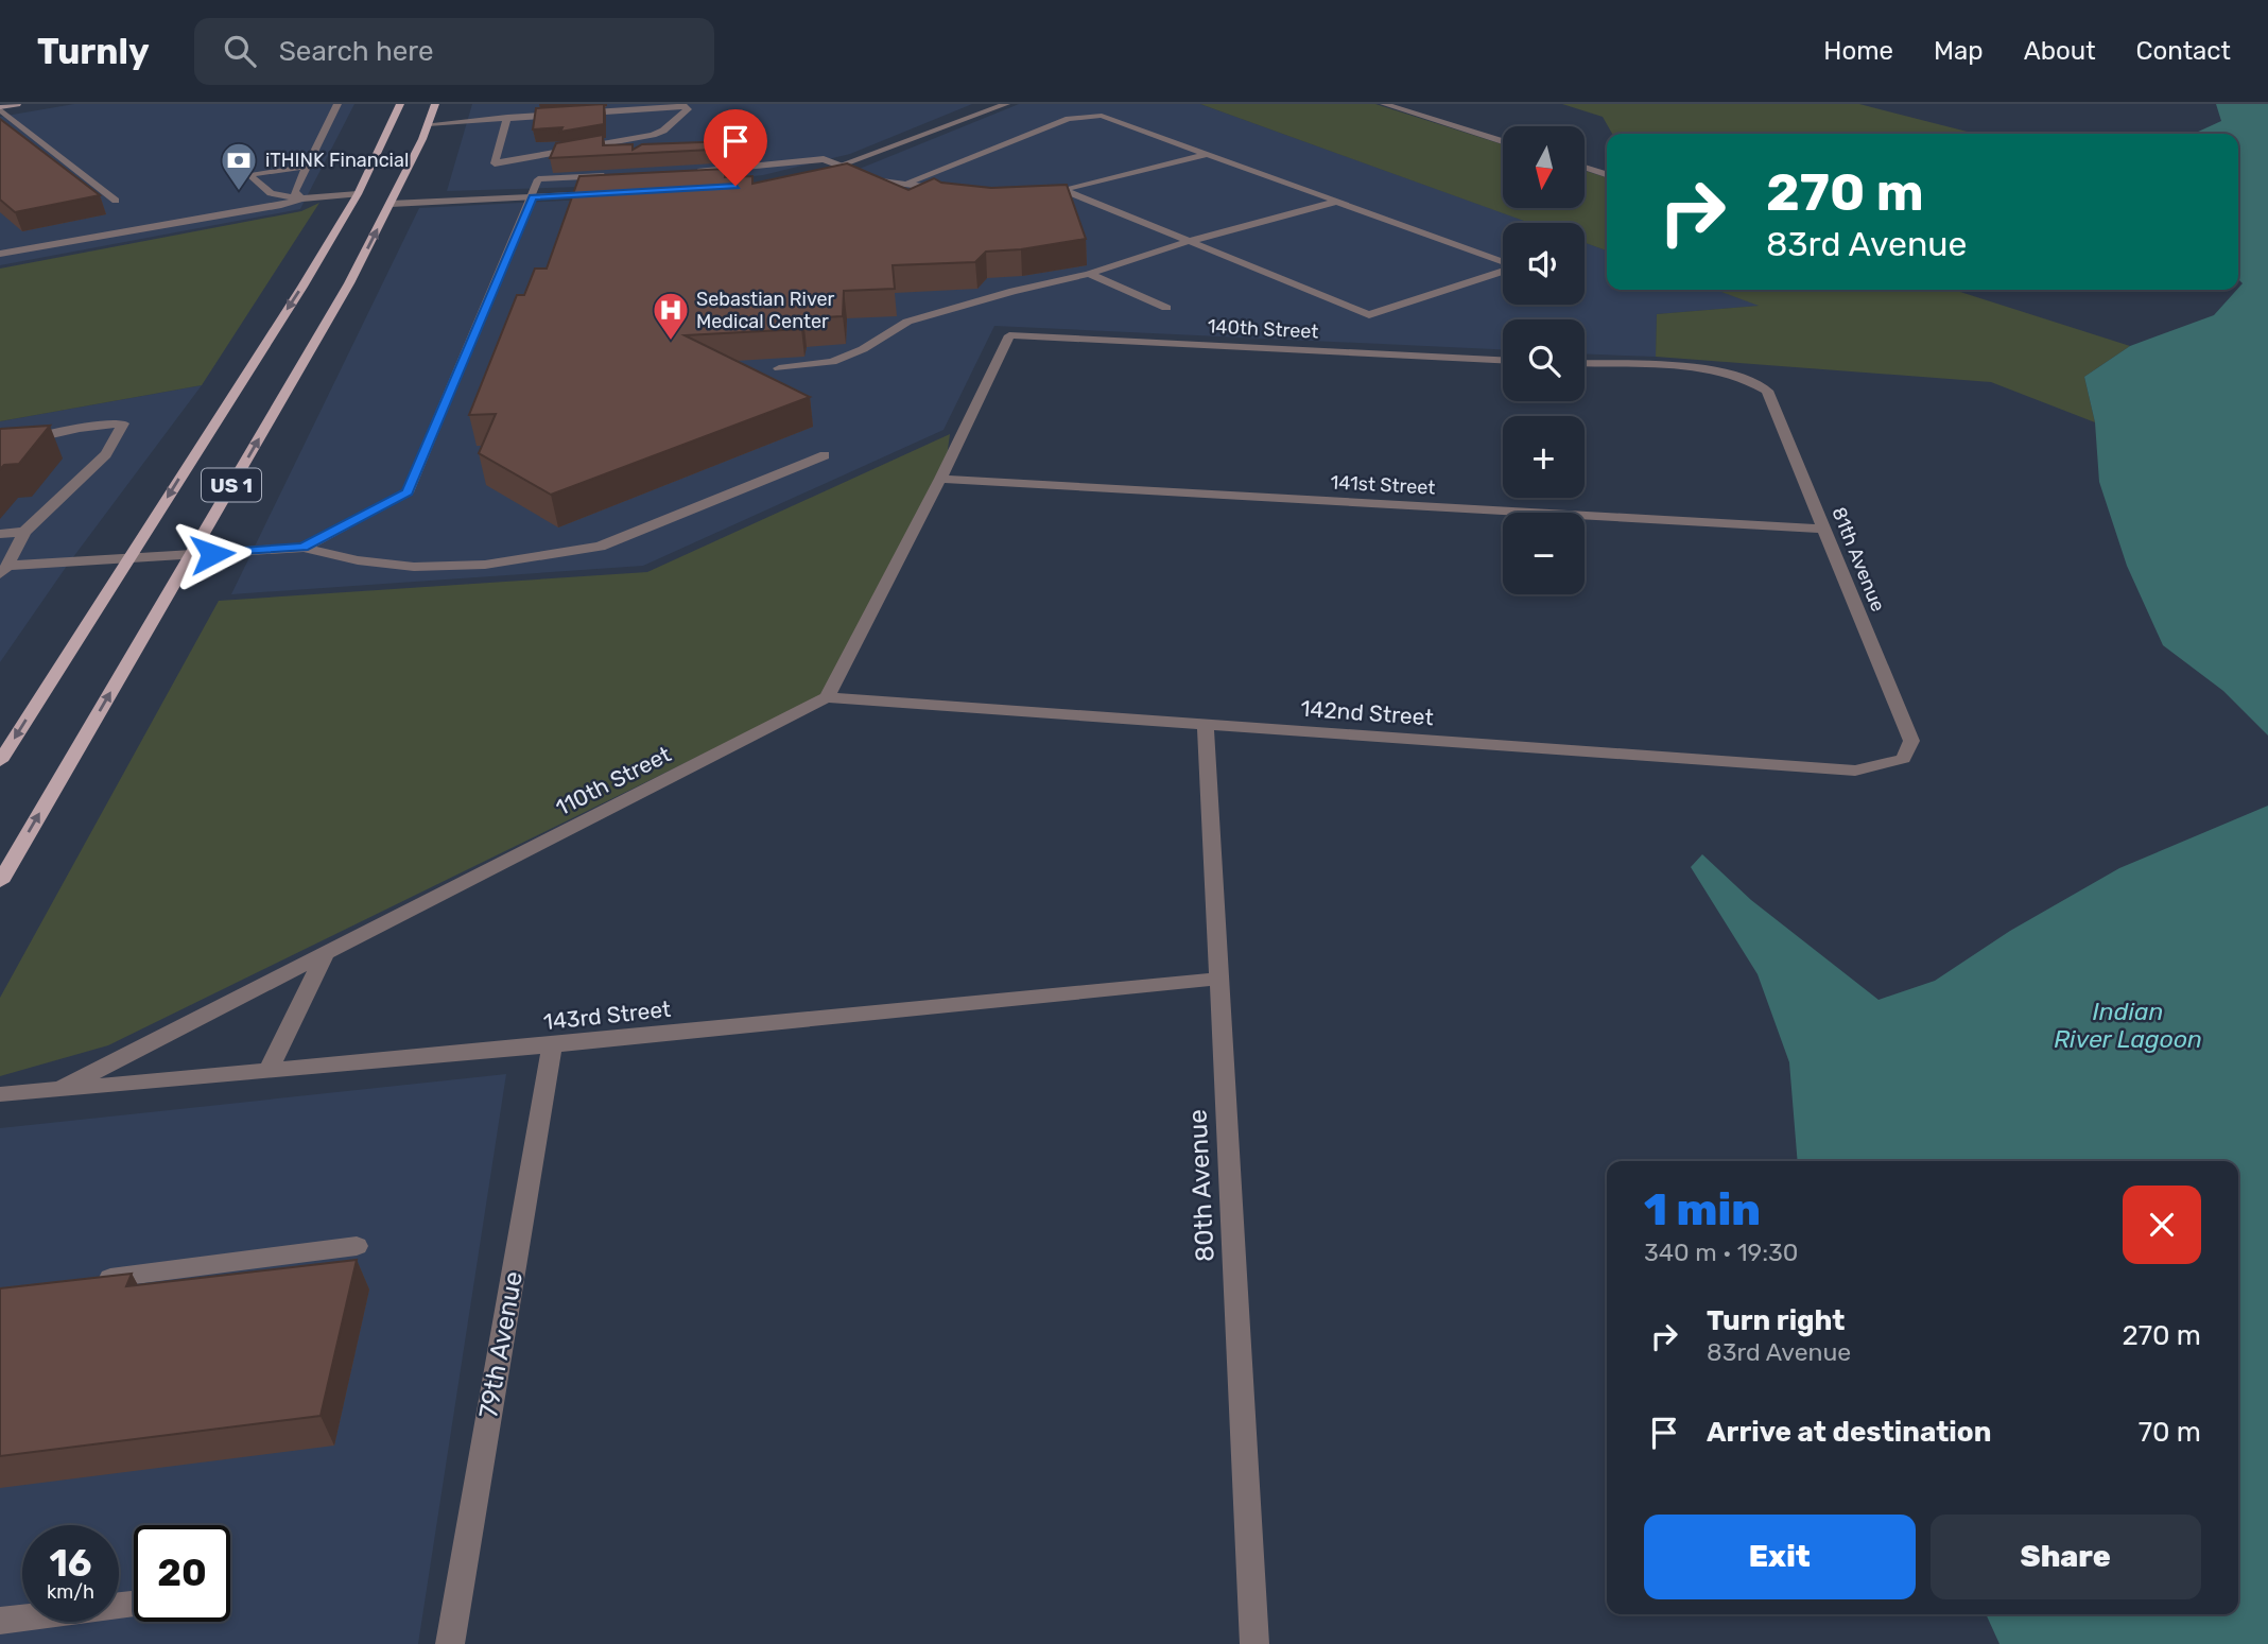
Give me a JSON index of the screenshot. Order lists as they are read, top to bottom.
{
  "streets": {
    "main road": ["US 1"],
    "street": [
      "140th Street",
      "141st Street",
      "81th Avenue",
      "142nd Street",
      "110th Street",
      "143rd Street",
      "80th Avenue",
      "79th Avenue"
    ]
  },
  "crossings": [
    ["140th Street", "141st Street"],
    ["141st Street", "81th Avenue"],
    ["81th Avenue", "142nd Street"],
    ["142nd Street", "110th Street"],
    ["142nd Street", "80th Avenue"],
    ["110th Street", "143rd Street"],
    ["143rd Street", "80th Avenue"],
    ["143rd Street", "79th Avenue"]
  ],
  "water": ["Indian River Lagoon"],
  "places": {
    "bank": ["iTHINK Financial"],
    "hospital": ["Sebastian River Medical Center"]
  },
  "north": "bottom",
  "page": {
    "header": "Turnly",
    "search": "Search here",
    "nav": [
      "Home",
      "Map",
      "About",
      "Contact"
    ],
    "map_buttons": ["+", "−"],
    "turn": ["270 m", "83rd Avenue"],
    "heading": ["1 min", "340 m · 19:30"],
    "list": [
      {
        "name": "Turn right",
        "note": "83rd Avenue",
        "value": "270 m"
      },
      {
        "name": "Arrive at destination",
        "value": "70 m"
      }
    ],
    "buttons": ["Exit", "Share"],
    "speed": "16 km/h",
    "limit": "20"
  }
}
